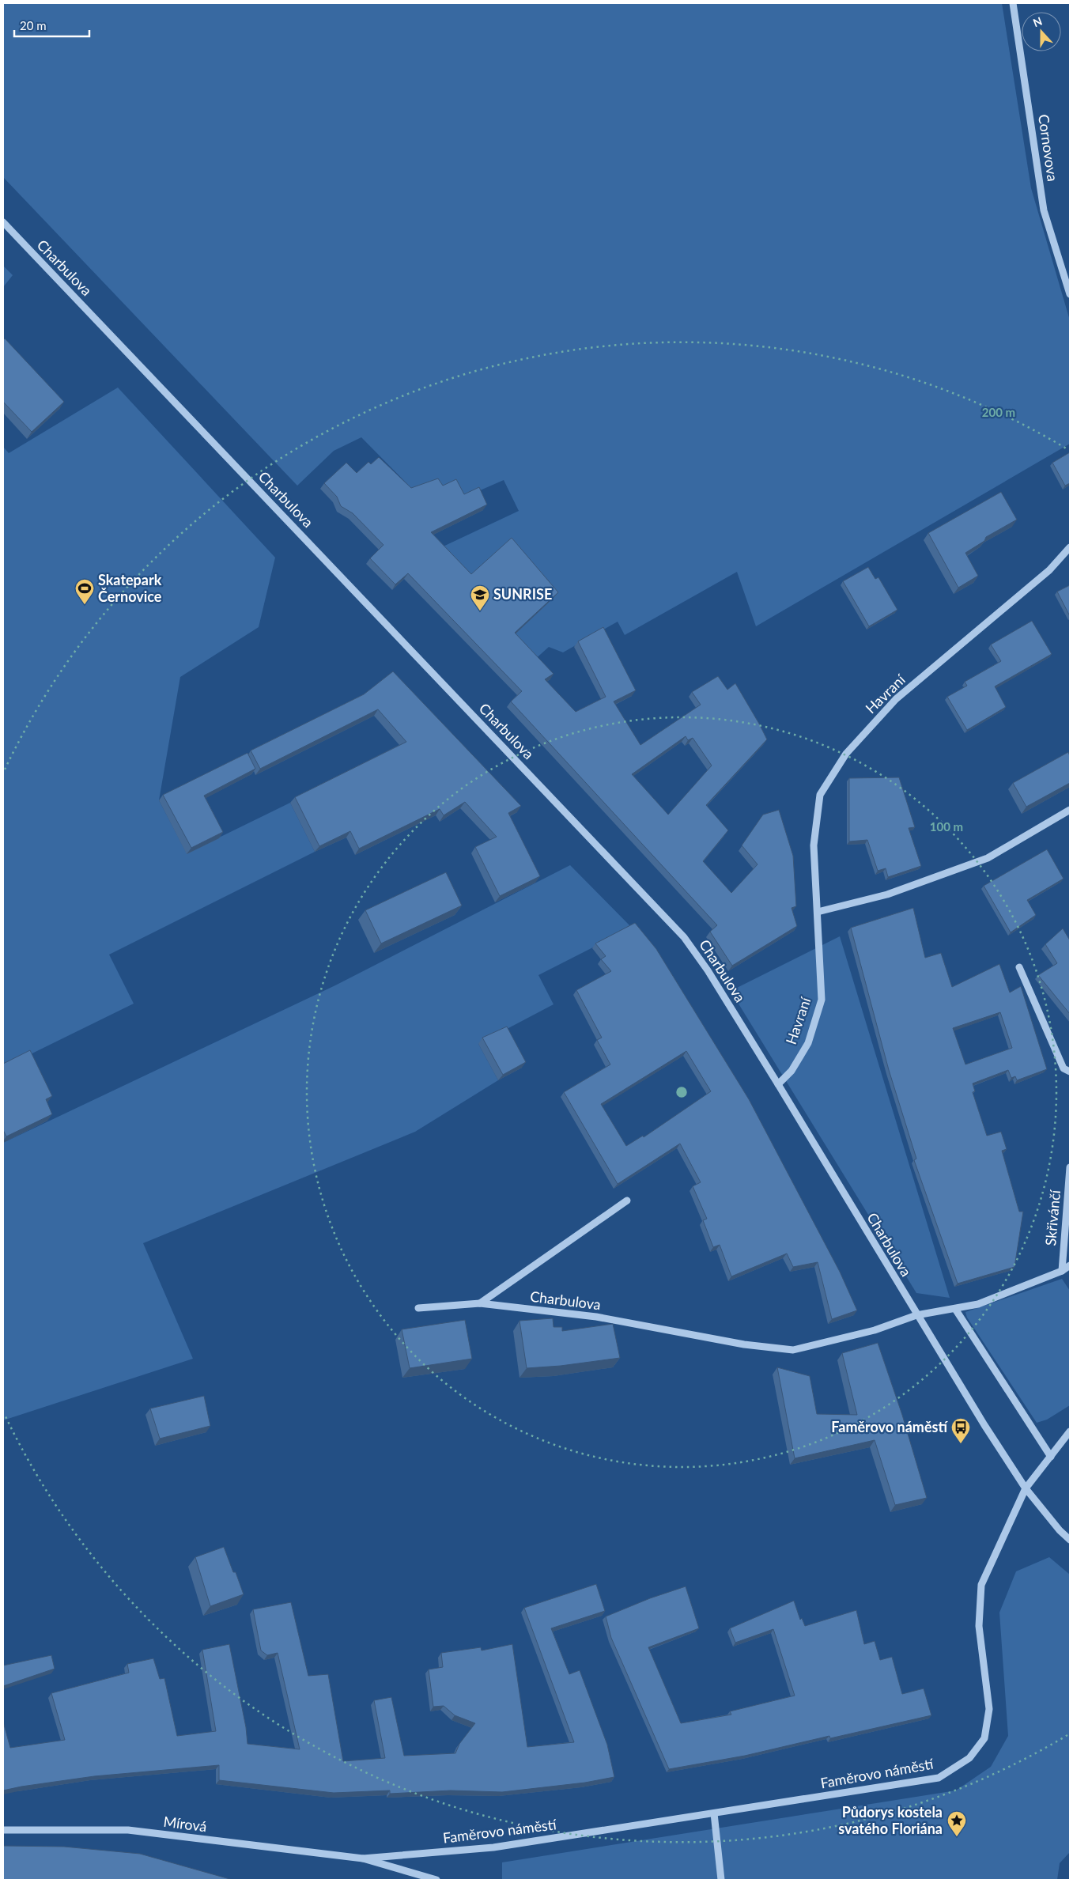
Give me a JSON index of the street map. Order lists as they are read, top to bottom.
{
  "streets": {
    "street": [
      "Cornovova",
      "Charbulova",
      "Havraní",
      "Skřivánčí",
      "Faměrovo náměstí",
      "Mírová"
    ]
  },
  "crossings": [
    ["Charbulova", "Havraní"],
    ["Charbulova", "Faměrovo náměstí"],
    ["Faměrovo náměstí", "Mírová"]
  ],
  "places": {
    "sports": ["Skatepark Černovice"],
    "school or university": ["SUNRISE"],
    "bus stop": ["Faměrovo náměstí"],
    "place": ["Půdorys kostela svatého Floriána"]
  },
  "scale_bar": "20 m",
  "north": "top",
  "rings": ["200 m", "100 m"]
}
